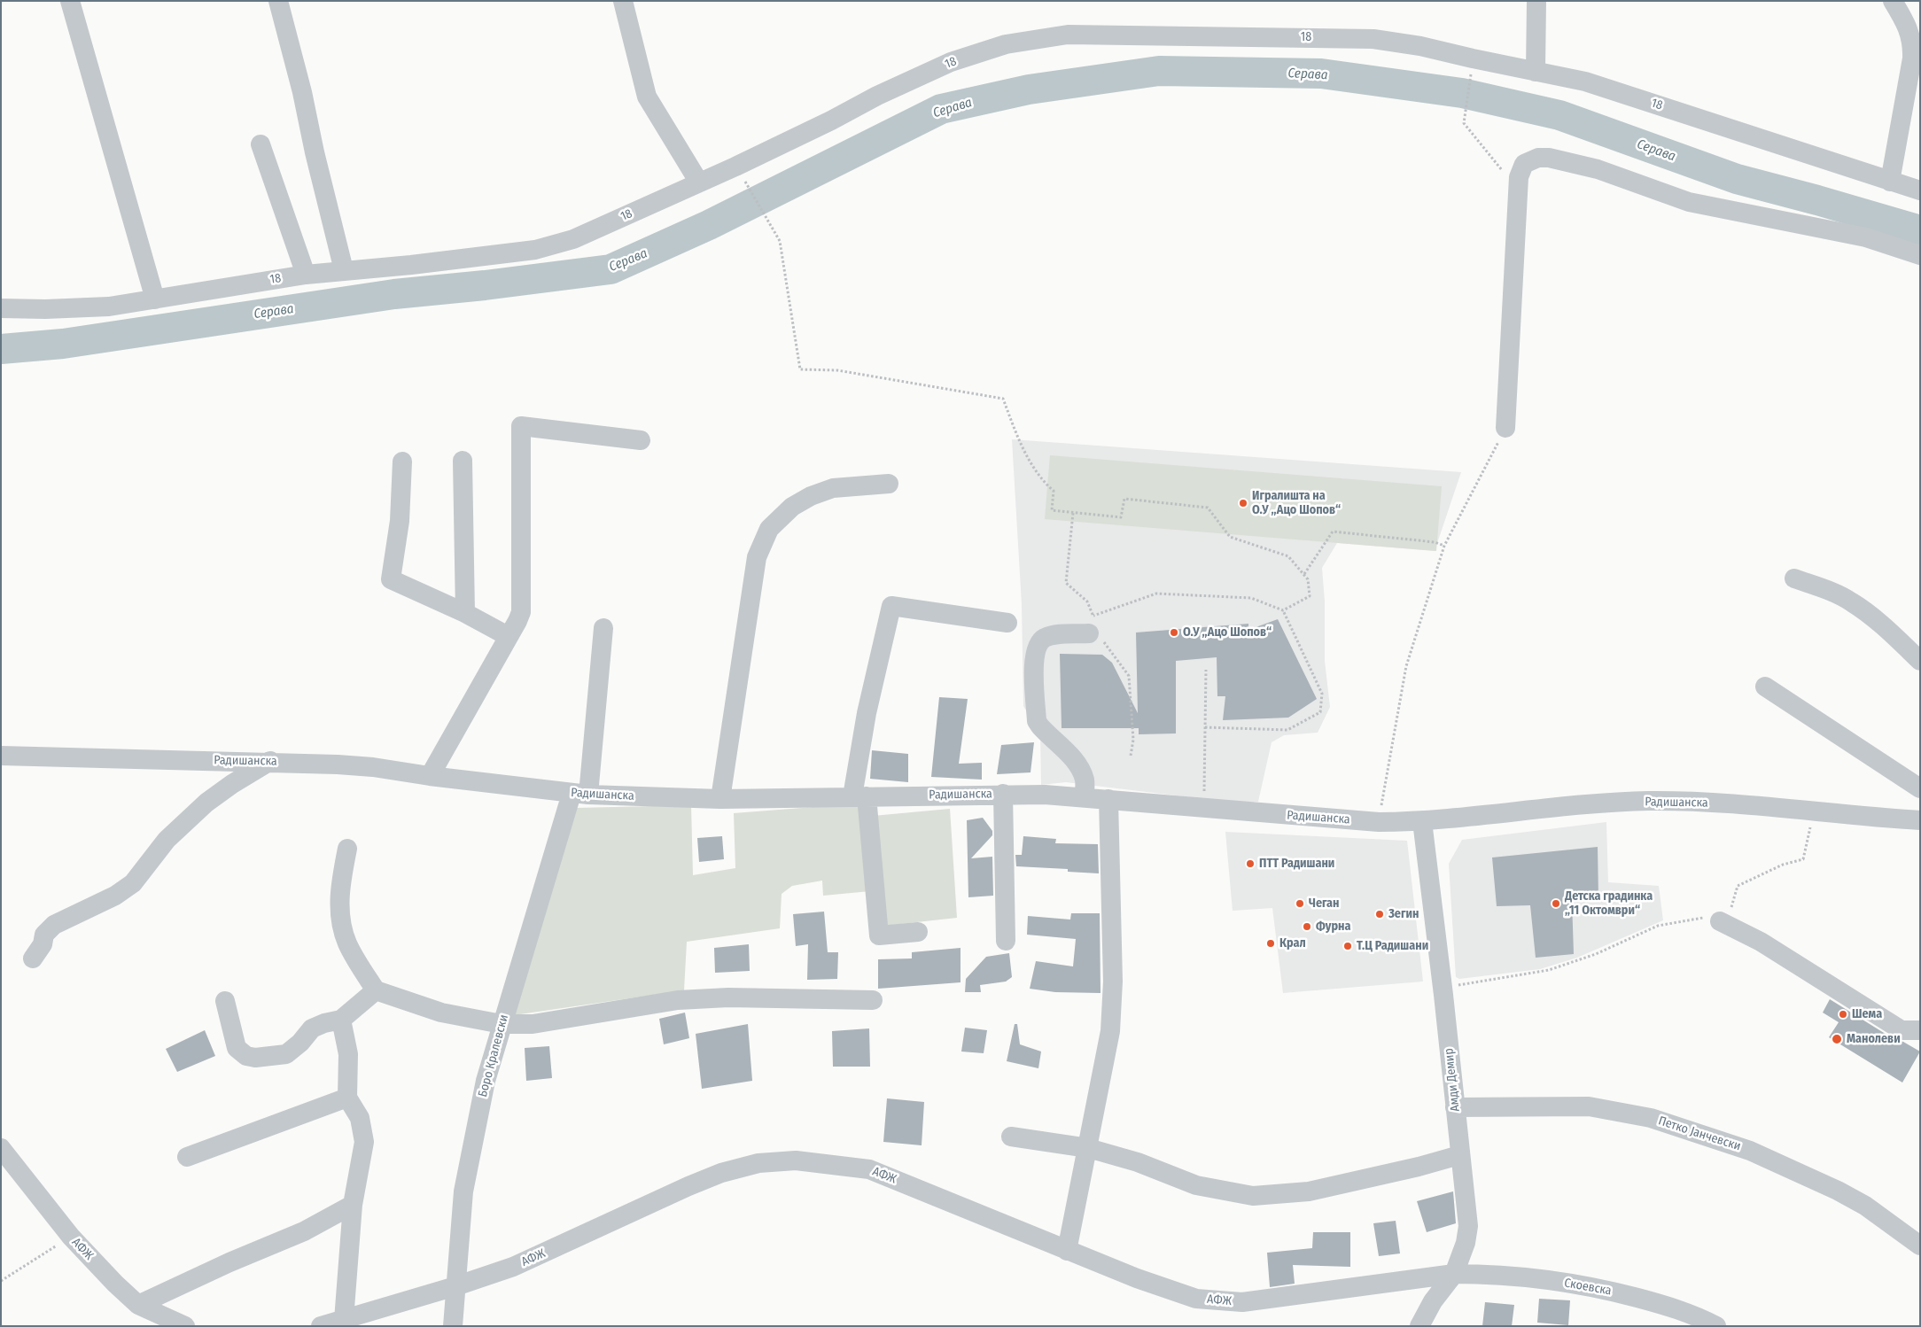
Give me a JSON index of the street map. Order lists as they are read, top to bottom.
{
  "streets": {
    "street": [
      "18",
      "Радишанска",
      "Боро Кралевски",
      "Амди Демир",
      "Петко Јанчевски",
      "АФЖ",
      "Скоевска"
    ]
  },
  "crossings": [
    ["Радишанска", "Боро Кралевски"],
    ["Радишанска", "Амди Демир"],
    ["Боро Кралевски", "АФЖ"],
    ["Амди Демир", "Петко Јанчевски"],
    ["Амди Демир", "АФЖ"],
    ["Амди Демир", "Скоевска"],
    ["АФЖ", "Скоевска"]
  ],
  "water": ["Серава"],
  "places": [
    "Игралишта на О.У „Ацо Шопов“",
    "О.У „Ацо Шопов“",
    "ПТТ Радишани",
    "Чеган",
    "Детска градинка „11 Октомври“",
    "Зегин",
    "Фурна",
    "Крал",
    "Т.Ц Радишани",
    "Шема",
    "Манолеви"
  ]
}
